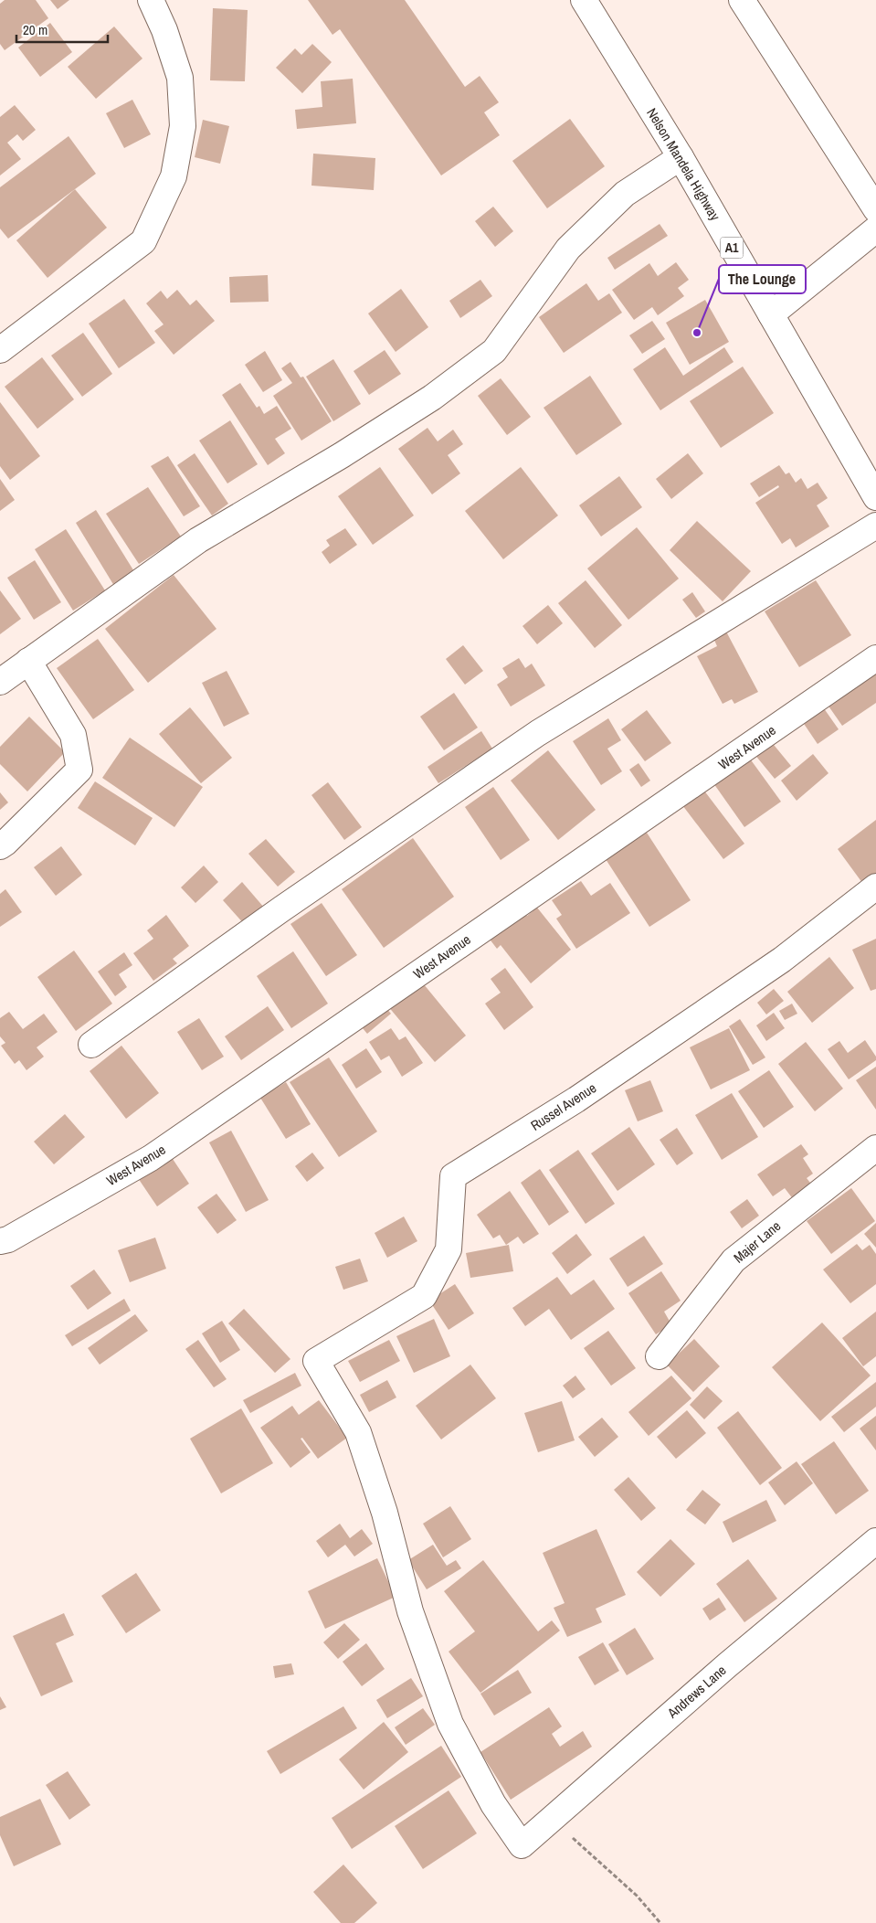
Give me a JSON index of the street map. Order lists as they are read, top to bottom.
{
  "streets": {
    "main road": [
      "Nelson Mandela Highway",
      "A1",
      "West Avenue",
      "Russel Avenue",
      "Majer Lane",
      "Andrews Lane"
    ]
  },
  "crossings": [
    ["Russel Avenue", "Andrews Lane"]
  ],
  "places": ["The Lounge"],
  "scale_bar": "20 m"
}
